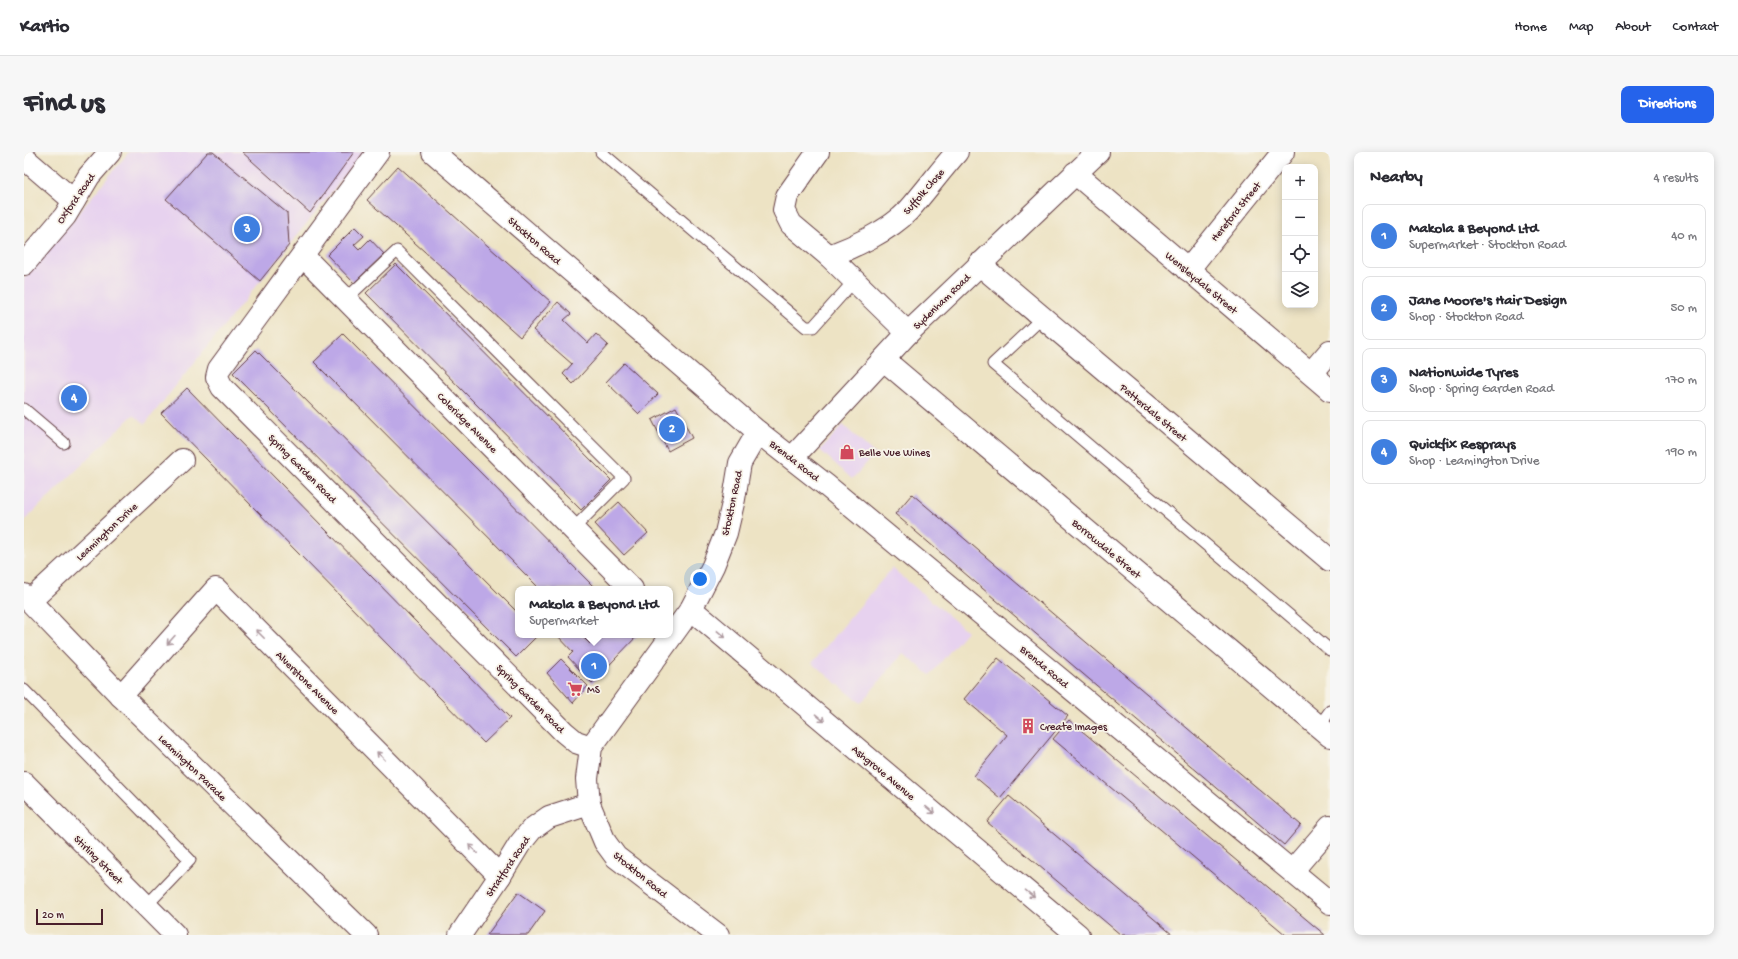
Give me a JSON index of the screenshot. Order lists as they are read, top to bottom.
{
  "streets": {
    "street": [
      "Suffolk Close",
      "Oxford Road",
      "Hereford Street",
      "Stockton Road",
      "Wensleydale Street",
      "Sydenham Road",
      "Patterdale Street",
      "Coleridge Avenue",
      "Brenda Road",
      "Spring Garden Road",
      "Leamington Drive",
      "Borrowdale Street",
      "Alverstone Avenue",
      "Leamington Parade",
      "Ashgrove Avenue",
      "Stirling Street",
      "Stratford Road"
    ]
  },
  "crossings": [
    ["Hereford Street", "Wensleydale Street"],
    ["Stockton Road", "Brenda Road"],
    ["Stockton Road", "Spring Garden Road"],
    ["Stockton Road", "Ashgrove Avenue"],
    ["Stockton Road", "Stratford Road"],
    ["Wensleydale Street", "Sydenham Road"],
    ["Sydenham Road", "Patterdale Street"],
    ["Sydenham Road", "Brenda Road"],
    ["Sydenham Road", "Borrowdale Street"],
    ["Coleridge Avenue", "Spring Garden Road"],
    ["Leamington Drive", "Leamington Parade"],
    ["Alverstone Avenue", "Leamington Parade"],
    ["Alverstone Avenue", "Stratford Road"]
  ],
  "one_way": ["Ashgrove Avenue"],
  "places": {
    "shop": ["Belle Vue Wines"],
    "supermarket": ["MS"],
    "building": ["Create Images"]
  },
  "scale_bar": "20 m",
  "page": {
    "header": "Kartio",
    "nav": [
      "Home",
      "Map",
      "About",
      "Contact"
    ],
    "buttons": "Directions",
    "title": "Find us",
    "heading": ["Nearby", "4 results"],
    "map_buttons": ["+", "−"],
    "list": [
      {
        "mark": "1",
        "name": "Makola & Beyond Ltd",
        "note": "Supermarket · Stockton Road",
        "value": "40 m"
      },
      {
        "mark": "2",
        "name": "Jane Moore's Hair Design",
        "note": "Shop · Stockton Road",
        "value": "50 m"
      },
      {
        "mark": "3",
        "name": "Nationwide Tyres",
        "note": "Shop · Spring Garden Road",
        "value": "170 m"
      },
      {
        "mark": "4",
        "name": "Quickfix Resprays",
        "note": "Shop · Leamington Drive",
        "value": "190 m"
      }
    ],
    "pins": [
      "3",
      "4",
      "2",
      "1"
    ],
    "popup": ["Makola & Beyond Ltd", "Supermarket"],
    "scale": "20 m"
  }
}
